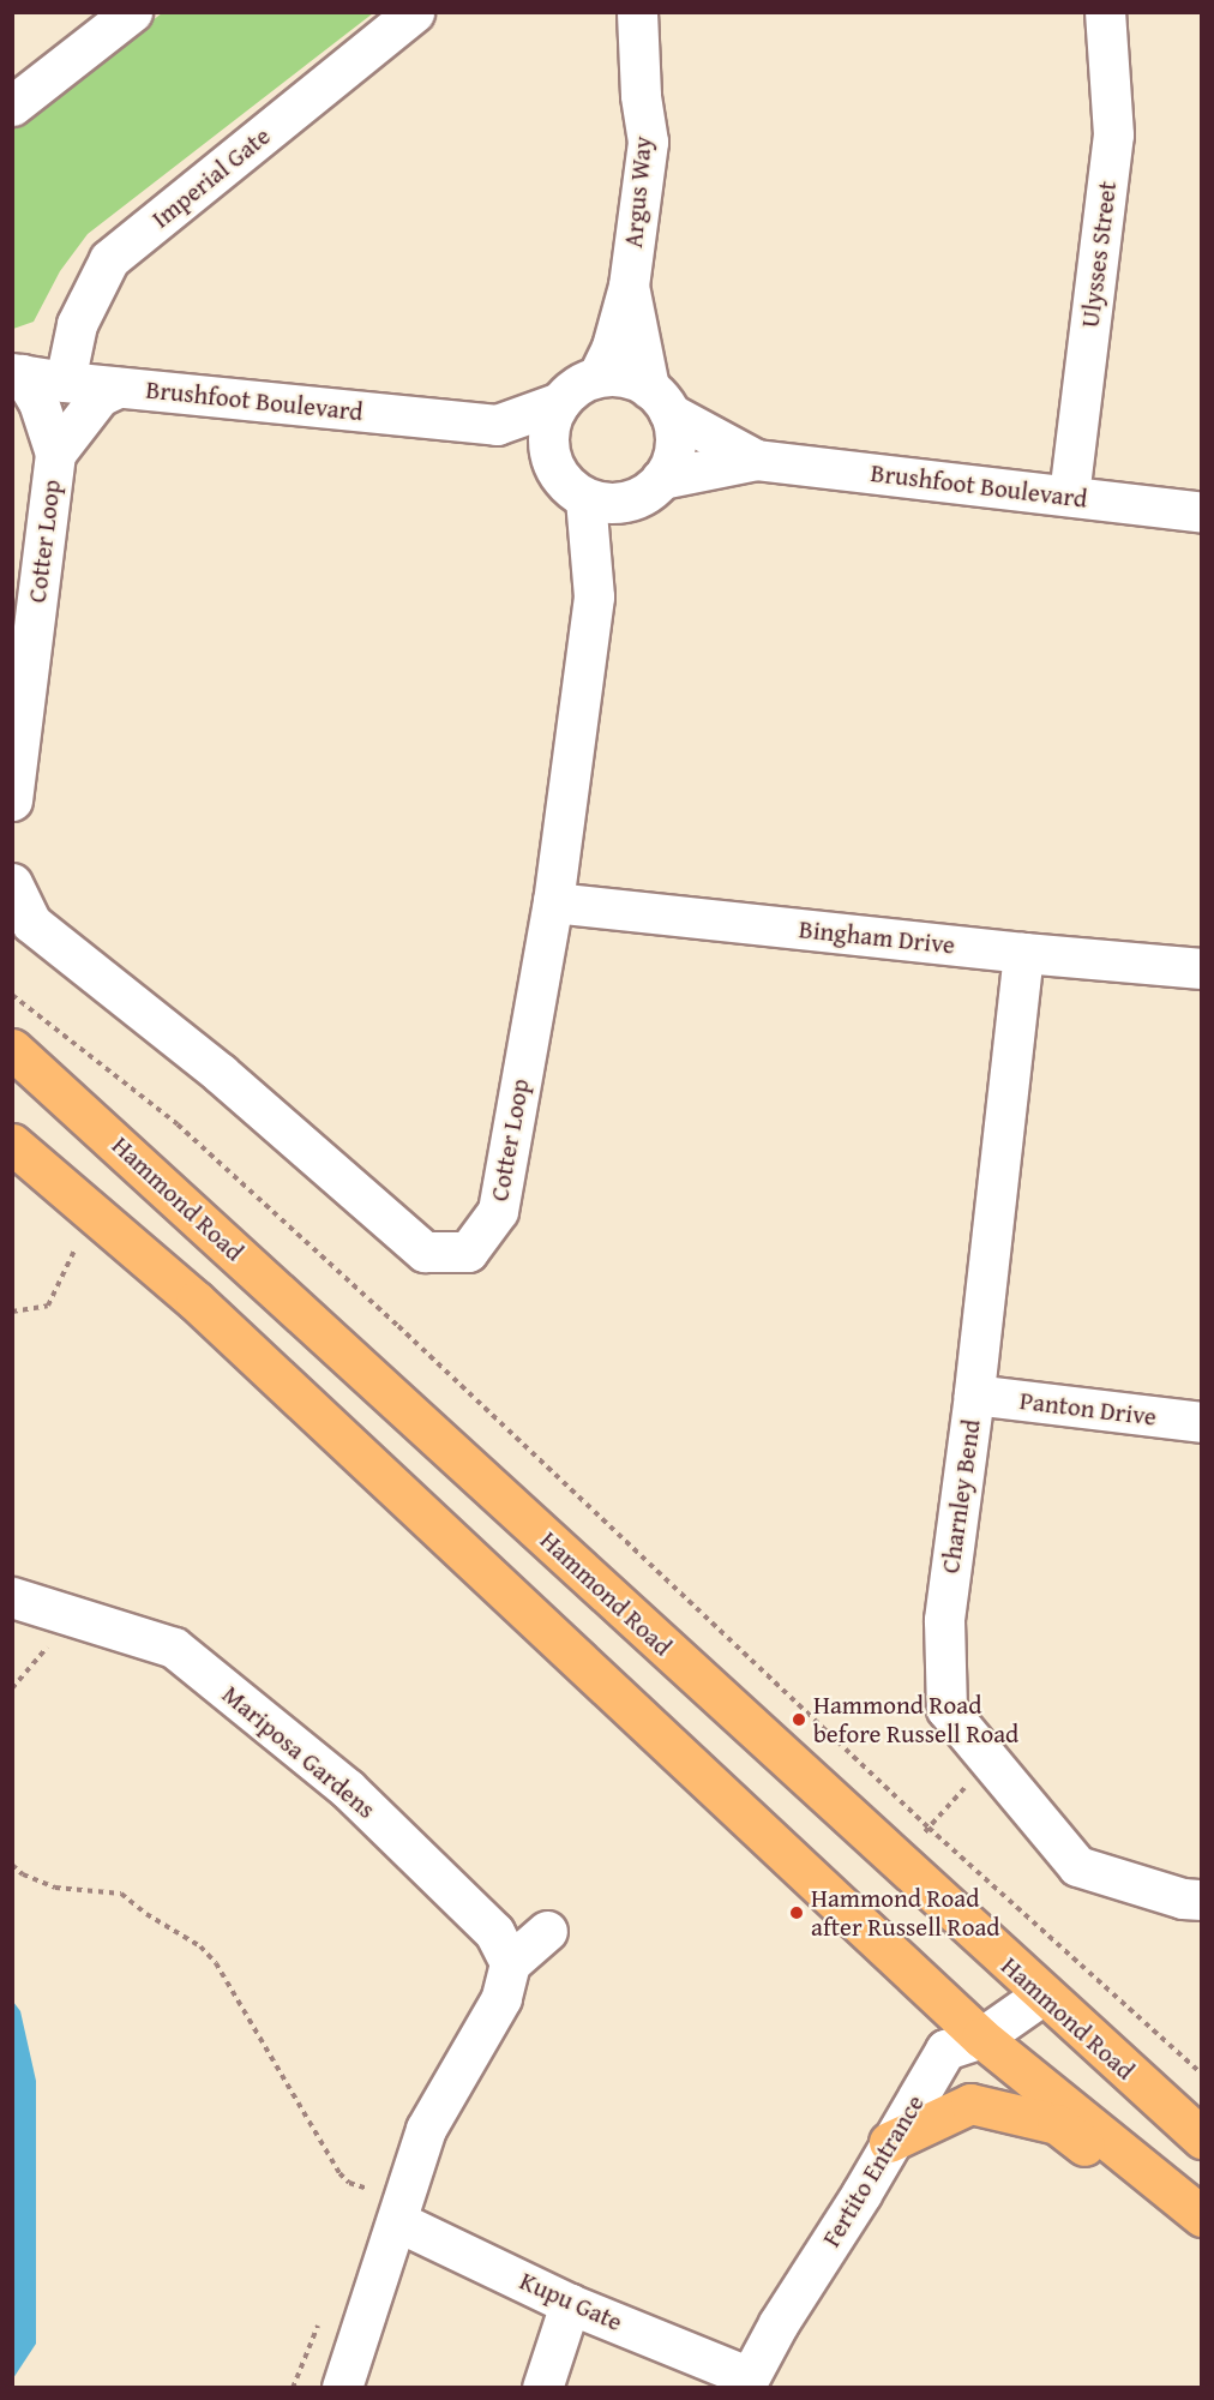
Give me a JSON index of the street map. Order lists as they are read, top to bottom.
{
  "streets": {
    "main road": ["Hammond Road"],
    "street": [
      "Imperial Gate",
      "Argus Way",
      "Ulysses Street",
      "Brushfoot Boulevard",
      "Cotter Loop",
      "Bingham Drive",
      "Panton Drive",
      "Charnley Bend",
      "Mariposa Gardens",
      "Fertito Entrance",
      "Kupu Gate"
    ]
  },
  "crossings": [
    ["Imperial Gate", "Brushfoot Boulevard"],
    ["Argus Way", "Brushfoot Boulevard"],
    ["Argus Way", "Cotter Loop"],
    ["Ulysses Street", "Brushfoot Boulevard"],
    ["Brushfoot Boulevard", "Cotter Loop"],
    ["Cotter Loop", "Bingham Drive"],
    ["Bingham Drive", "Charnley Bend"],
    ["Hammond Road", "Fertito Entrance"],
    ["Panton Drive", "Charnley Bend"],
    ["Fertito Entrance", "Kupu Gate"]
  ],
  "places": ["Hammond Road before Russell Road", "Hammond Road after Russell Road"]
}
